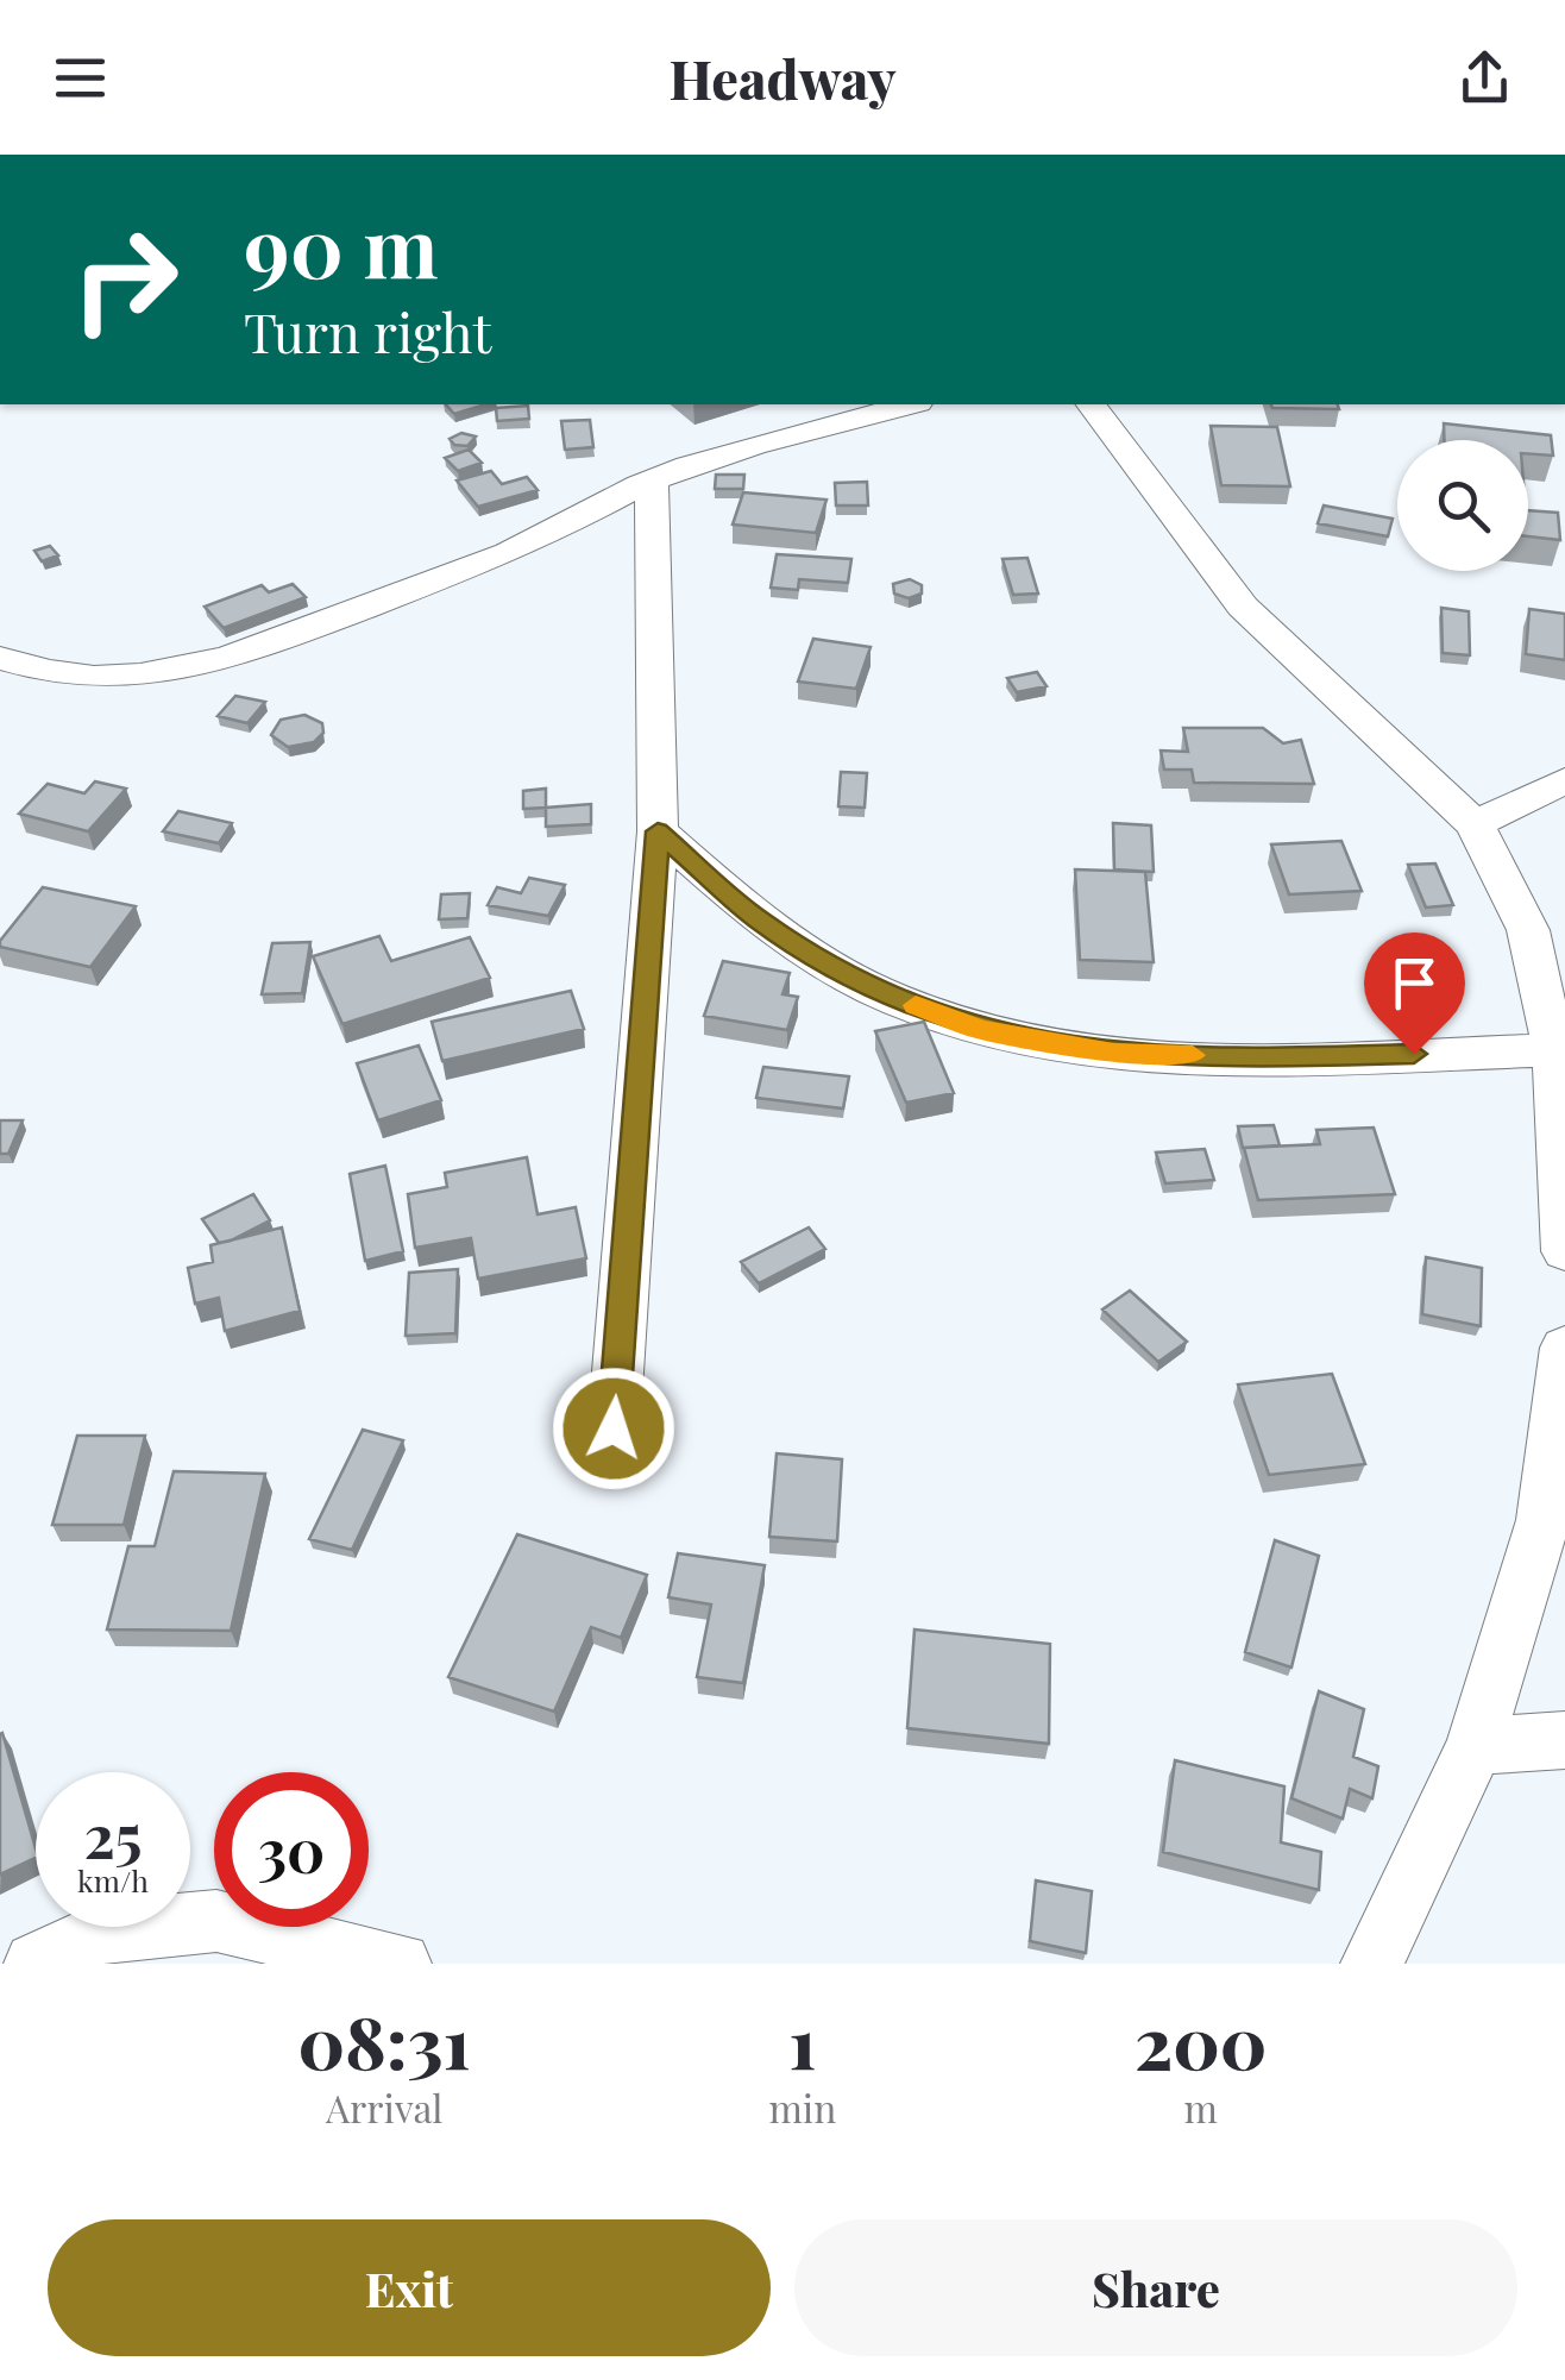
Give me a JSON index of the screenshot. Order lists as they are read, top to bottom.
{
  "page": {
    "header": "Headway",
    "turn": ["90 m", "Turn right"],
    "speed": "25 km/h",
    "limit": "30",
    "eta": [
      "08:31",
      "Arrival",
      "1",
      "min",
      "200",
      "m"
    ],
    "buttons": ["Exit", "Share"]
  }
}
